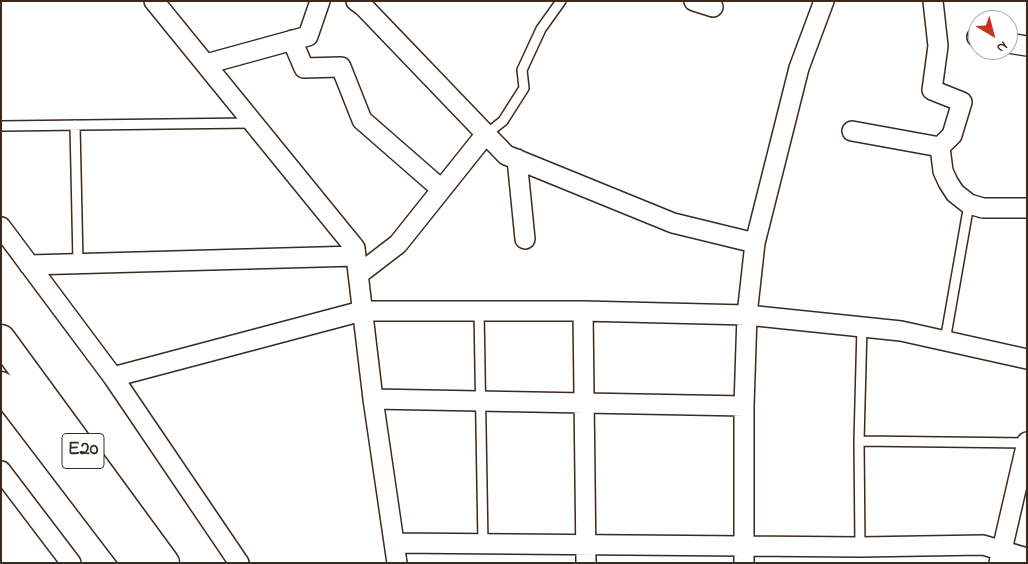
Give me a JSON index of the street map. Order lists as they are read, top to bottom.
{
  "streets": {
    "highway": ["E20"]
  },
  "north": "bottom right"
}
